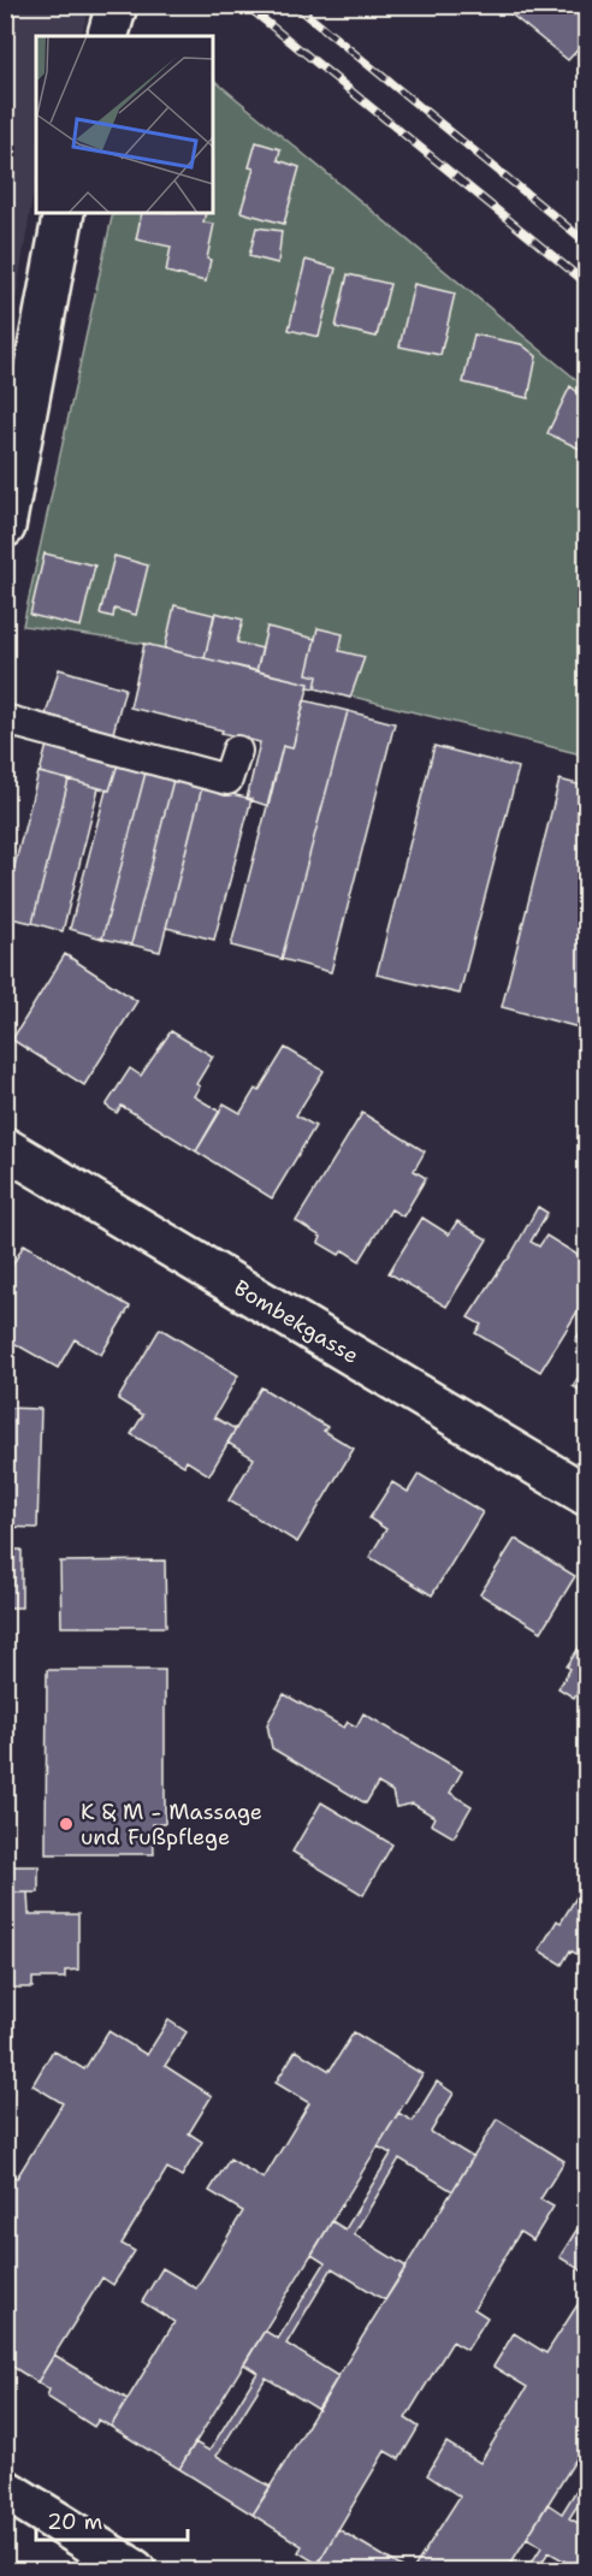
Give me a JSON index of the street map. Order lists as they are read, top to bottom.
{
  "streets": {
    "street": ["Bombekgasse"]
  },
  "places": ["K & M - Massage und Fußpflege"],
  "scale_bar": "20 m"
}
